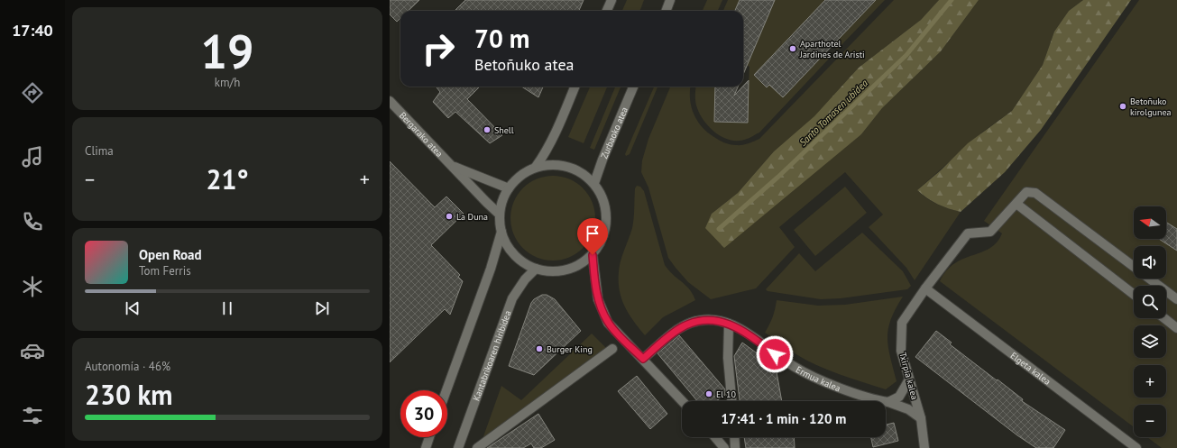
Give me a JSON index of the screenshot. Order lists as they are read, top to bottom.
{
  "streets": {
    "street": [
      "Zurbaoko atea",
      "Bergarako atea",
      "Kantabrikoaren hiribidea",
      "Elgeta kalea",
      "Txirpia kalea",
      "Ermua kalea"
    ]
  },
  "crossings": [
    ["Zurbaoko atea", "Bergarako atea"],
    ["Zurbaoko atea", "Kantabrikoaren hiribidea"],
    ["Bergarako atea", "Kantabrikoaren hiribidea"],
    ["Elgeta kalea", "Txirpia kalea"],
    ["Txirpia kalea", "Ermua kalea"]
  ],
  "water": ["Santo Tomasen ubidea"],
  "places": [
    "Aparthotel Jardines de Aristi",
    "Betoñuko kirolgunea",
    "Shell",
    "La Duna",
    "Burger King",
    "El 10"
  ],
  "north": "left",
  "page": {
    "tabs": "17:40",
    "tile": [
      ["19", "km/h"],
      "Clima",
      ["Autonomía · 46%", "230 km"]
    ],
    "turn": ["70 m", "Betoñuko atea"],
    "heat": ["−", "21°", "+"],
    "map_buttons": ["+", "−"],
    "song": ["Open Road", "Tom Ferris"],
    "limit": "30",
    "trip": "17:41 · 1 min · 120 m"
  }
}
